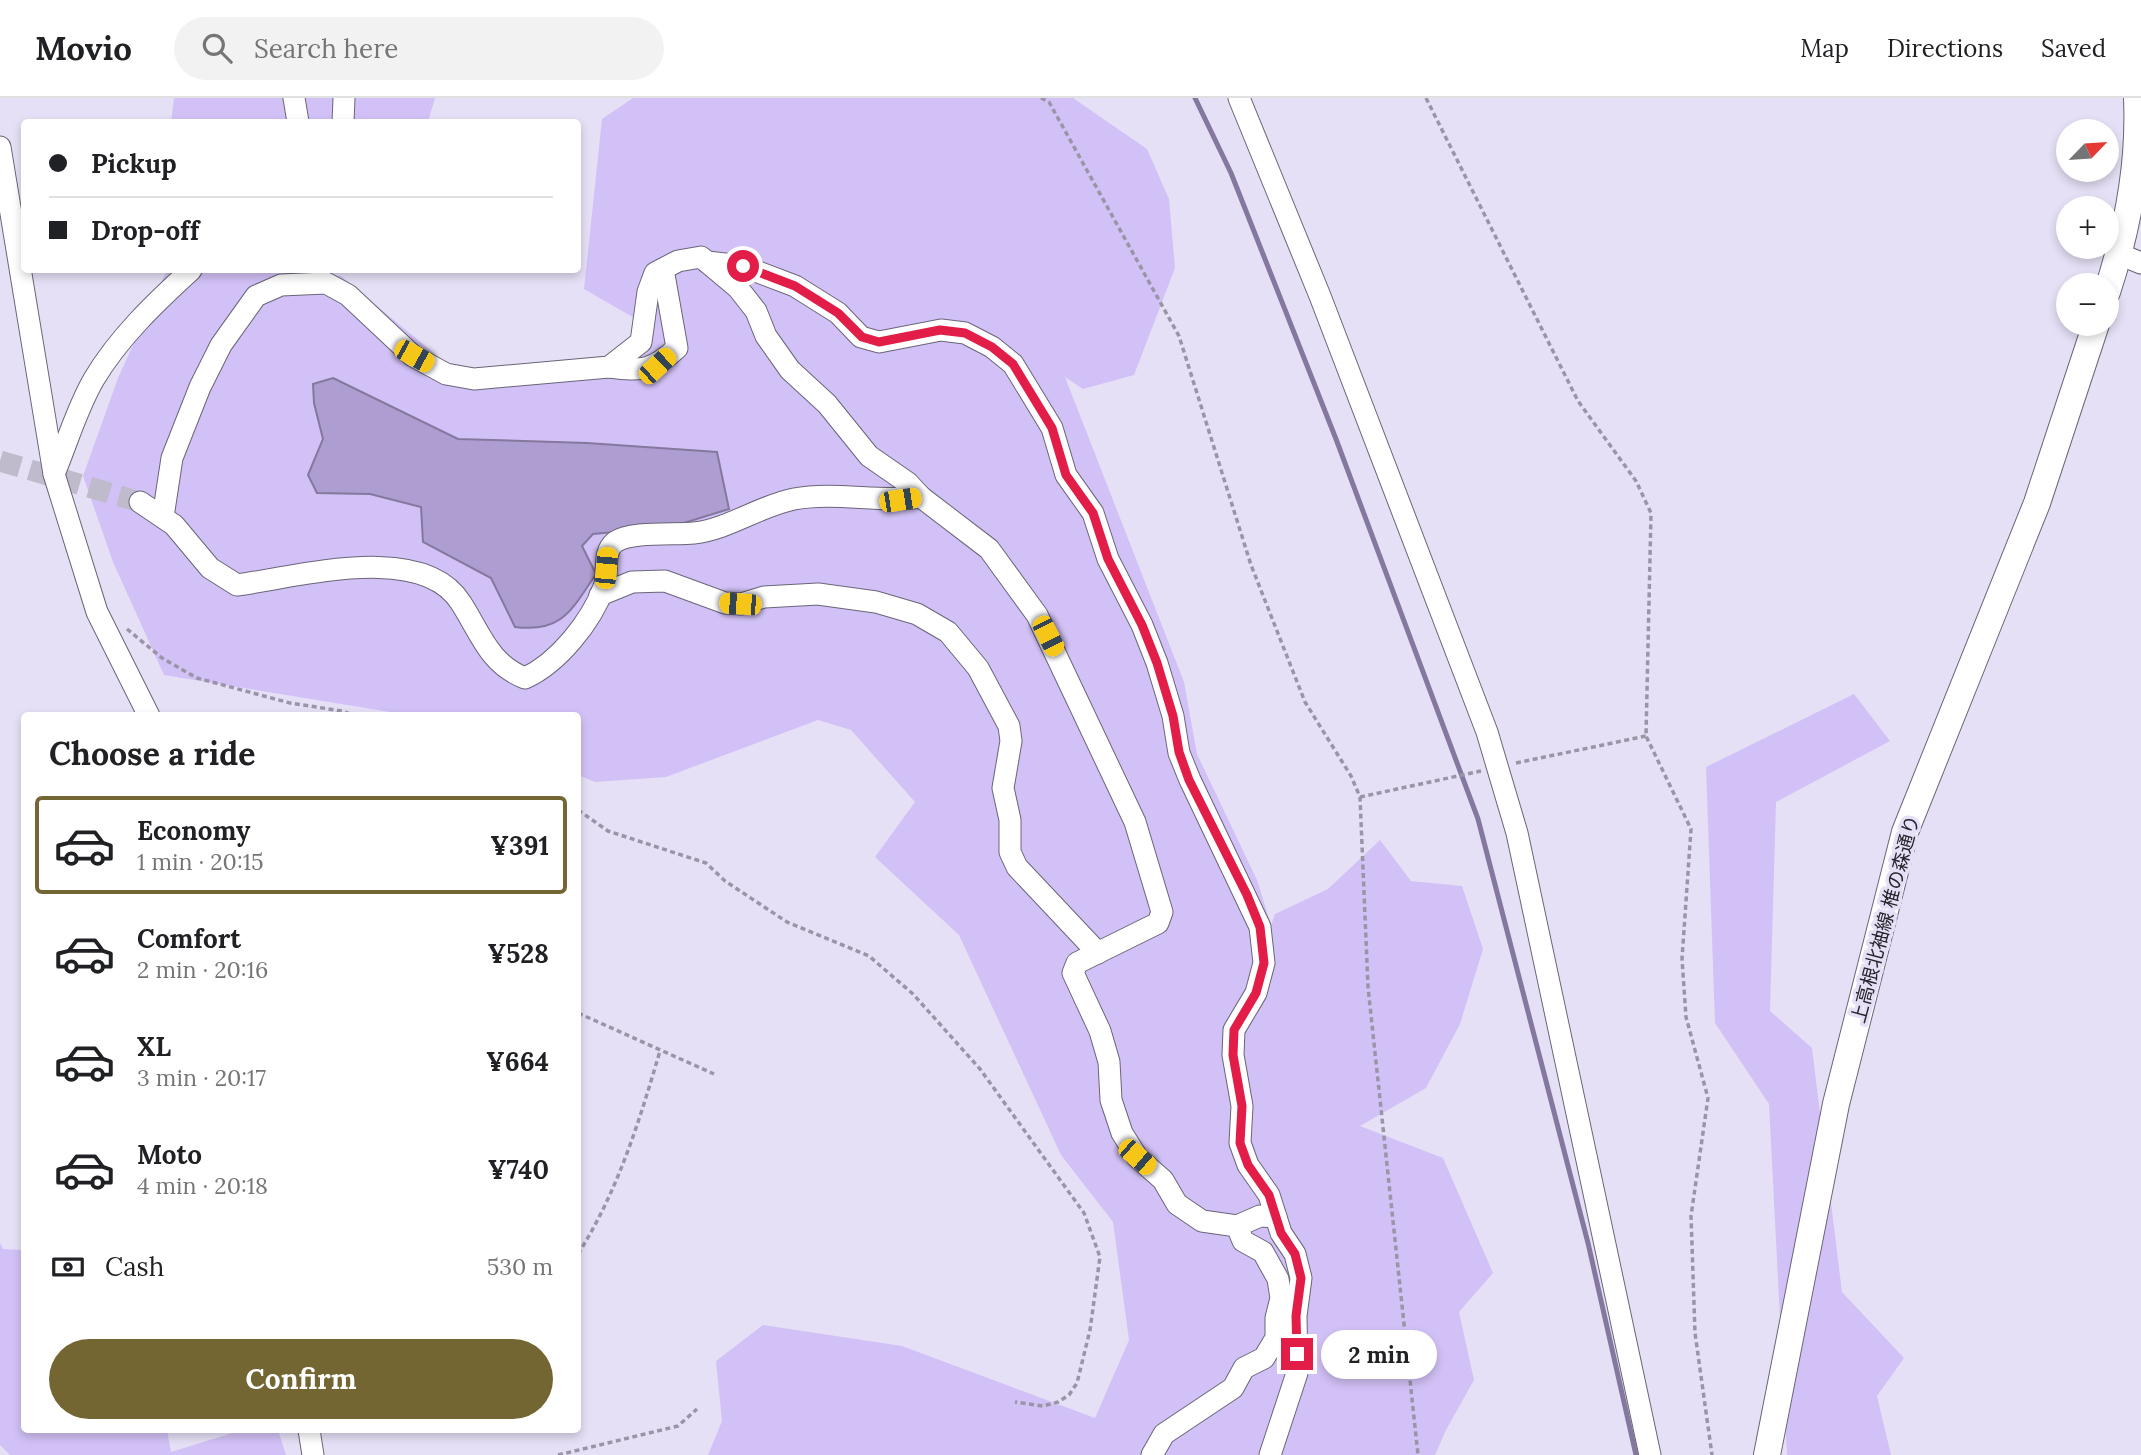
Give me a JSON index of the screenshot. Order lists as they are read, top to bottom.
{
  "streets": {
    "main road": ["上高根北袖線 椎の森通り"]
  },
  "north": "top right",
  "page": {
    "header": "Movio",
    "search": "Search here",
    "nav": ["Map", "Directions", "Saved"],
    "map_buttons": ["+", "−"],
    "banner": ["Pickup", "Drop-off"],
    "heading": "Choose a ride",
    "list": [
      {
        "name": "Economy",
        "note": "1 min · 20:15",
        "value": "¥391"
      },
      {
        "name": "Comfort",
        "note": "2 min · 20:16",
        "value": "¥528"
      },
      {
        "name": "XL",
        "note": "3 min · 20:17",
        "value": "¥664"
      },
      {
        "name": "Moto",
        "note": "4 min · 20:18",
        "value": "¥740"
      }
    ],
    "pay": ["Cash", "530 m"],
    "buttons": "Confirm",
    "bubble": "2 min"
  }
}
